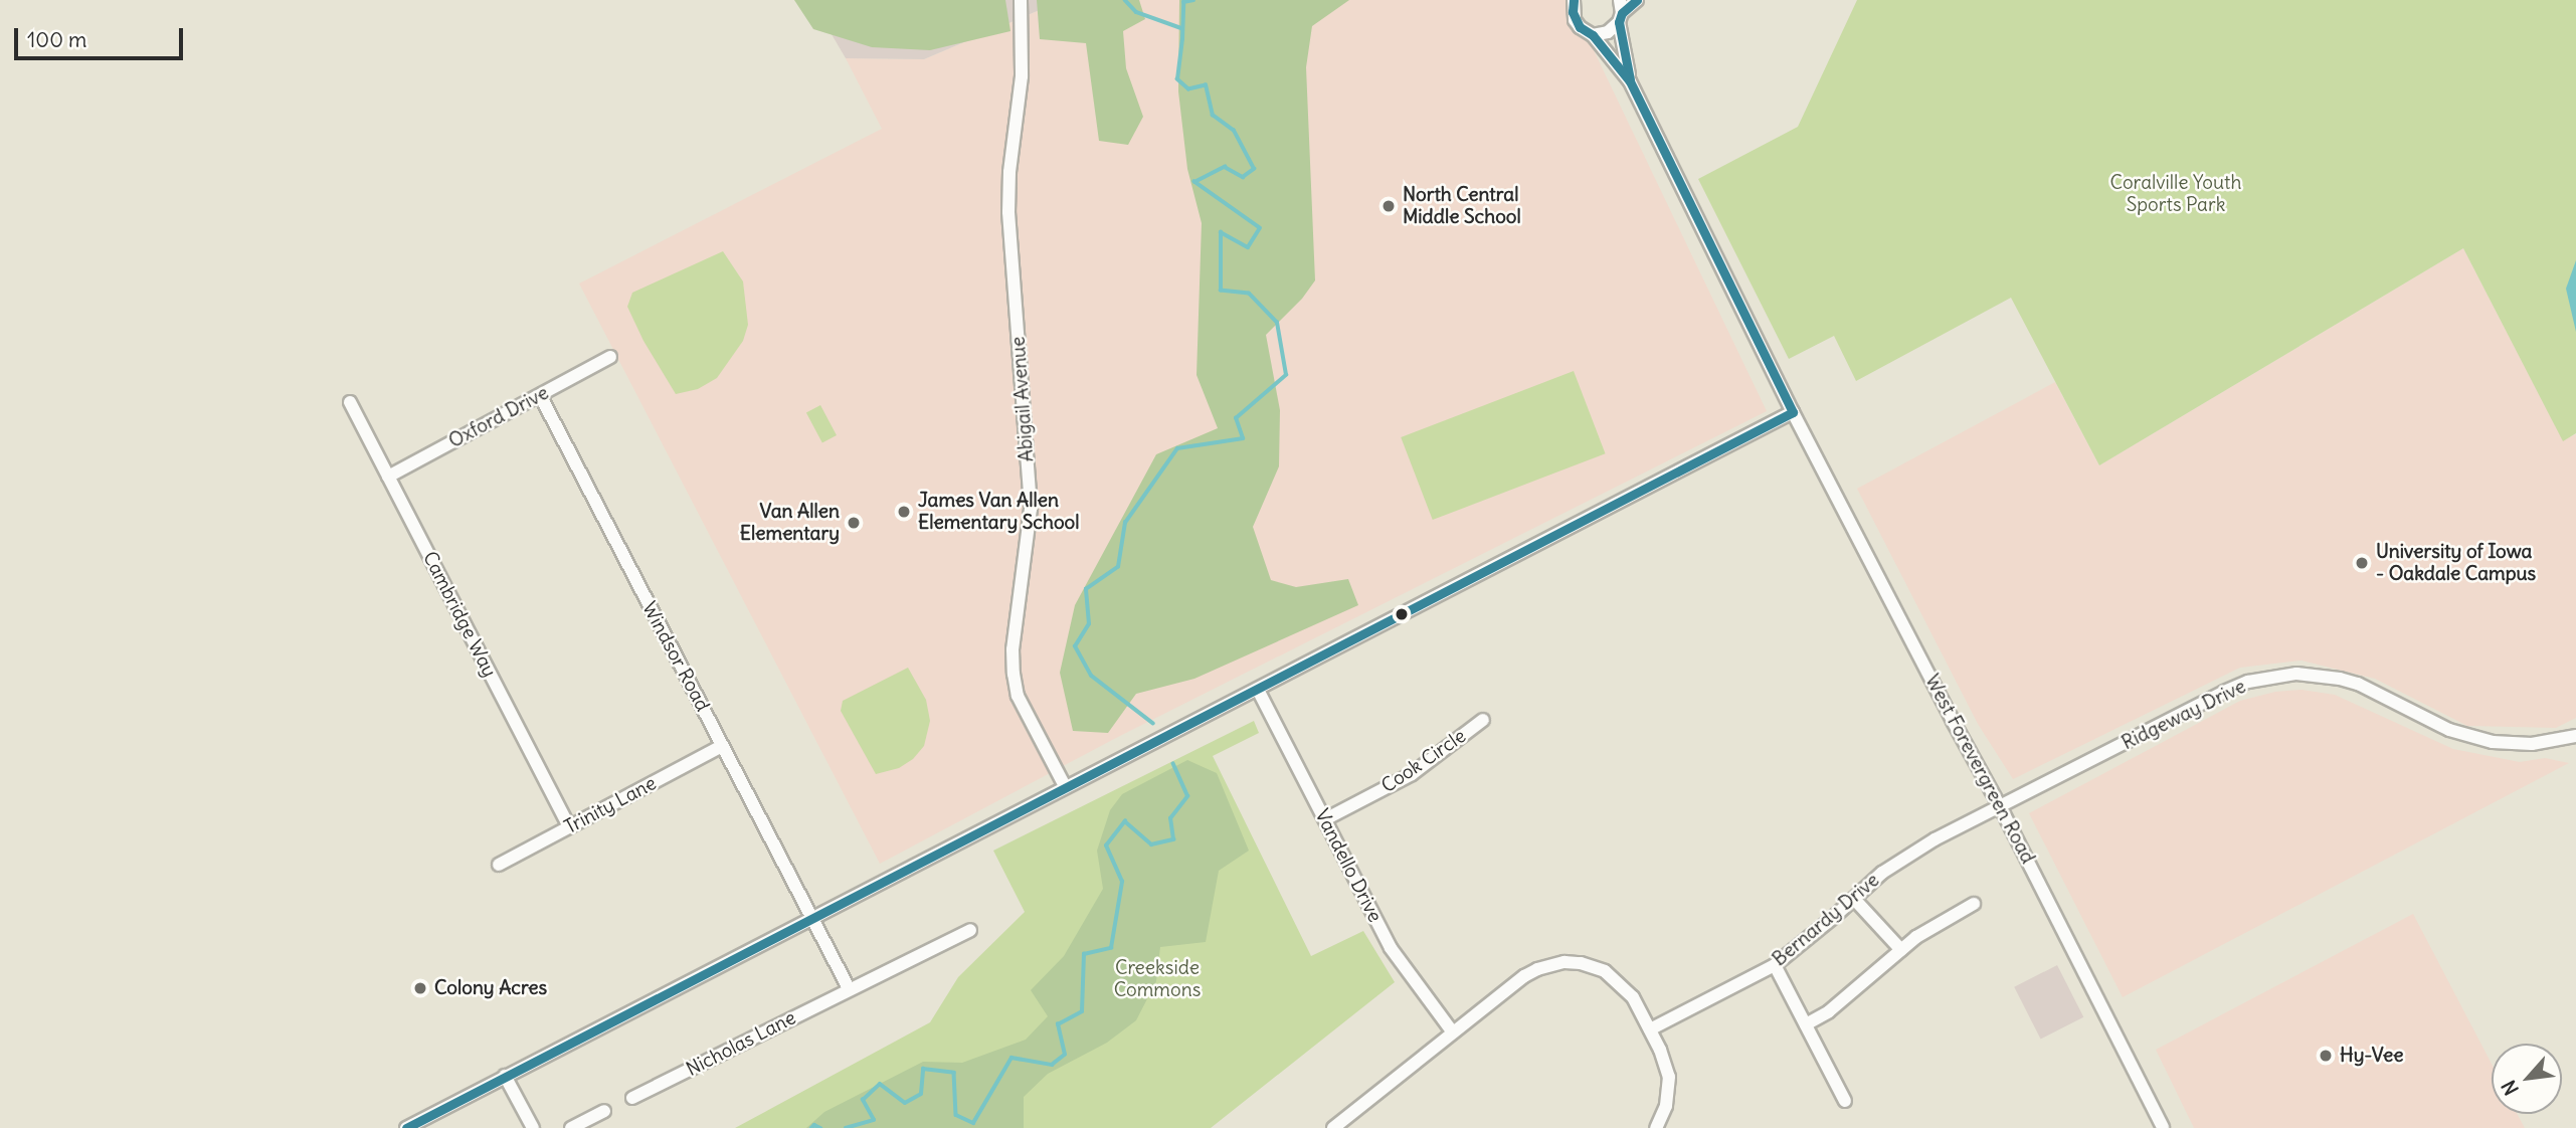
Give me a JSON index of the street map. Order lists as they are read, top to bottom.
{
  "streets": {
    "street": [
      "Abigail Avenue",
      "Oxford Drive",
      "Cambridge Way",
      "Windsor Road",
      "Ridgeway Drive",
      "Cook Circle",
      "West Forevergreen Road",
      "Trinity Lane",
      "Vandello Drive",
      "Bernardy Drive",
      "Nicholas Lane"
    ]
  },
  "crossings": [
    ["Oxford Drive", "Cambridge Way"],
    ["Oxford Drive", "Windsor Road"],
    ["Cambridge Way", "Trinity Lane"],
    ["Windsor Road", "Trinity Lane"],
    ["Ridgeway Drive", "West Forevergreen Road"],
    ["Ridgeway Drive", "Bernardy Drive"],
    ["Cook Circle", "Vandello Drive"],
    ["West Forevergreen Road", "Bernardy Drive"]
  ],
  "parks": ["Coralville Youth Sports Park", "Creekside Commons"],
  "places": [
    "North Central Middle School",
    "James Van Allen Elementary School",
    "Van Allen Elementary",
    "University of Iowa - Oakdale Campus",
    "Colony Acres",
    "Hy-Vee"
  ],
  "scale_bar": "100 m",
  "north": "bottom left"
}
